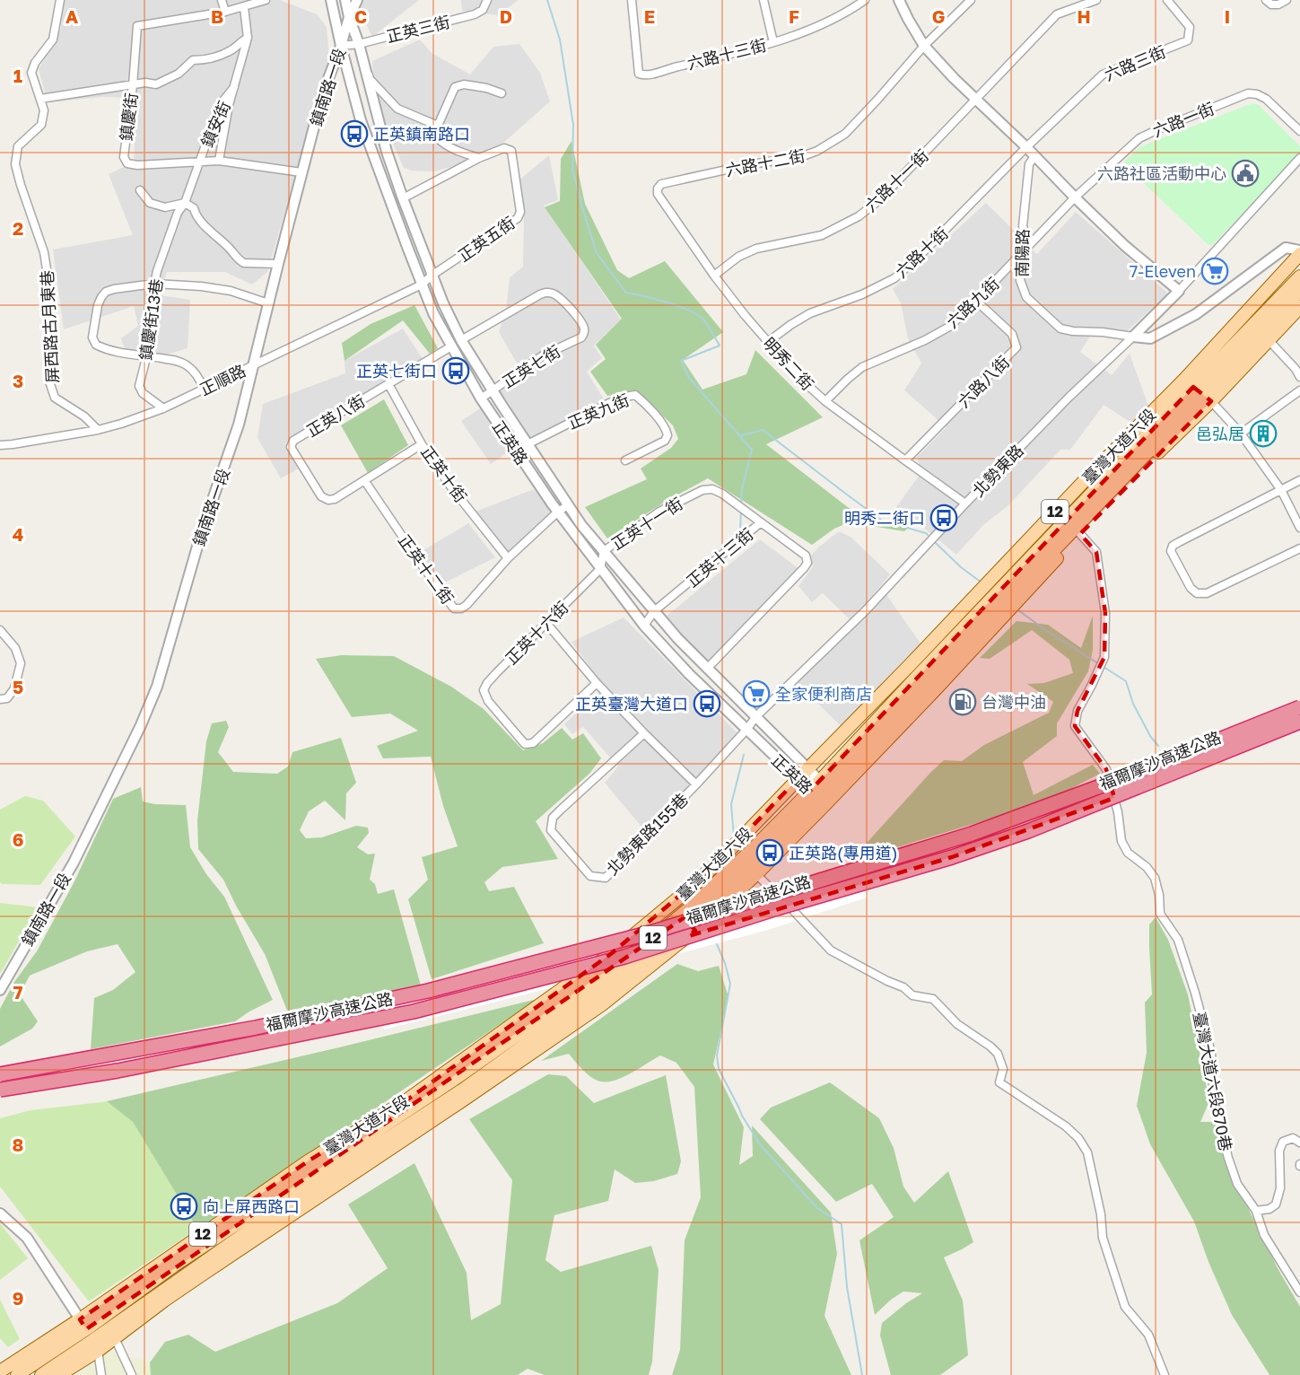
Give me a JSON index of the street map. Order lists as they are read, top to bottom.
{
  "streets": {
    "highway": ["福爾摩沙高速公路"],
    "main road": ["臺灣大道六段", "12"],
    "street": [
      "正英三街",
      "六路十三街",
      "六路三街",
      "鎮南路一段",
      "鎮慶街",
      "六路一街",
      "鎮安街",
      "六路十二街",
      "六路十一街",
      "正英五街",
      "六路十街",
      "南陽路",
      "六路九街",
      "鎮慶街13巷",
      "屏西路古月東巷",
      "明秀二街",
      "正英七街",
      "正順路",
      "六路八街",
      "正英九街",
      "正英八街",
      "正英路",
      "北勢東路",
      "正英十街",
      "正英十一街",
      "正英十三街",
      "正英十二街",
      "正英十六街",
      "北勢東路155巷",
      "臺灣大道六段870巷"
    ]
  },
  "crossings": [
    ["正英三街", "鎮南路一段"],
    ["正英三街", "正英路"],
    ["六路三街", "六路十街"],
    ["鎮南路一段", "鎮慶街"],
    ["鎮南路一段", "正順路"],
    ["鎮南路一段", "正英路"],
    ["鎮慶街", "鎮安街"],
    ["鎮慶街", "鎮慶街13巷"],
    ["六路一街", "六路九街"],
    ["鎮安街", "鎮慶街13巷"],
    ["六路十二街", "明秀二街"],
    ["六路十一街", "明秀二街"],
    ["正英五街", "正順路"],
    ["正英五街", "正英路"],
    ["六路十街", "明秀二街"],
    ["南陽路", "六路九街"],
    ["南陽路", "北勢東路"],
    ["六路九街", "明秀二街"],
    ["六路九街", "六路八街"],
    ["鎮慶街13巷", "正順路"],
    ["屏西路古月東巷", "正順路"],
    ["明秀二街", "六路八街"],
    ["明秀二街", "北勢東路"],
    ["正英七街", "正英路"],
    ["正順路", "正英路"],
    ["正英九街", "正英路"],
    ["正英八街", "正英路"],
    ["正英八街", "正英十街"],
    ["正英八街", "正英十二街"],
    ["正英路", "臺灣大道六段"],
    ["正英路", "北勢東路"],
    ["正英路", "正英十一街"],
    ["正英路", "正英十三街"],
    ["正英路", "正英十二街"],
    ["正英路", "正英十六街"],
    ["臺灣大道六段", "臺灣大道六段870巷"],
    ["北勢東路", "北勢東路155巷"],
    ["正英十街", "正英十二街"],
    ["正英十一街", "正英十三街"],
    ["正英十一街", "正英十六街"],
    ["正英十六街", "北勢東路155巷"]
  ],
  "places": {
    "bus stop": [
      "正英鎮南路口",
      "正英七街口",
      "明秀二街口",
      "正英臺灣大道口",
      "正英路(專用道)",
      "向上屏西路口"
    ],
    "public building": ["六路社區活動中心"],
    "supermarket": ["7-Eleven", "全家便利商店"],
    "building": ["邑弘居"],
    "fuel station": ["台灣中油"]
  },
  "grid": {
    "columns": [
      "A",
      "B",
      "C",
      "D",
      "E",
      "F",
      "G",
      "H",
      "I"
    ],
    "rows": [
      "1",
      "2",
      "3",
      "4",
      "5",
      "6",
      "7",
      "8",
      "9"
    ]
  }
}
